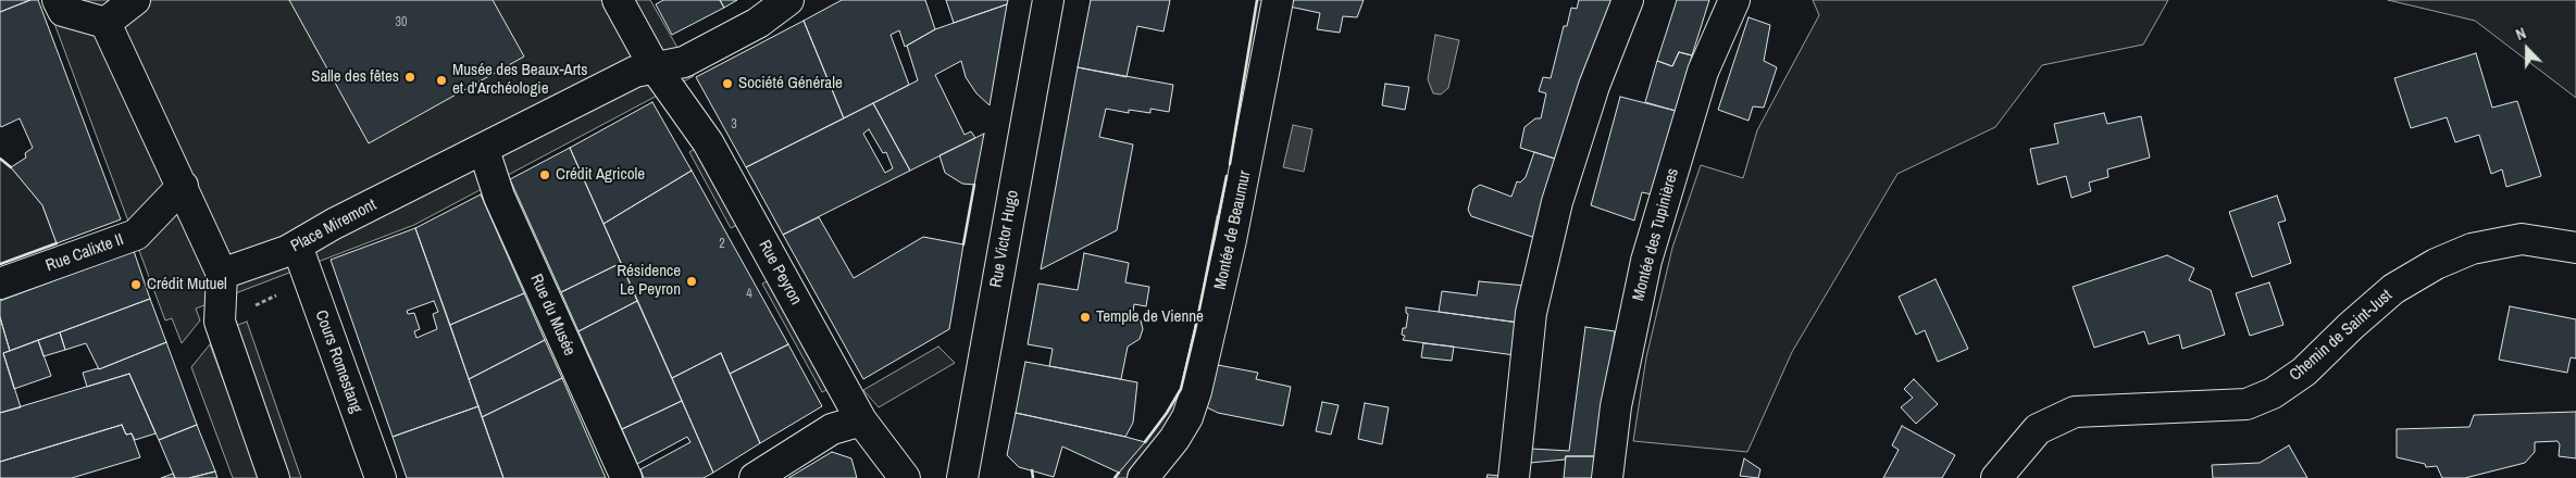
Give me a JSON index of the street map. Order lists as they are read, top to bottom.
{
  "streets": {
    "street": [
      "Place Miremont",
      "Montée de Beaumur",
      "Montée des Tupinières",
      "Rue Victor Hugo",
      "Rue Calixte II",
      "Rue Peyron",
      "Rue du Musée",
      "Chemin de Saint-Just",
      "Cours Romestang"
    ]
  },
  "crossings": [
    ["Place Miremont", "Rue Peyron"],
    ["Place Miremont", "Rue du Musée"],
    ["Place Miremont", "Cours Romestang"]
  ],
  "places": [
    "Salle des fêtes",
    "Musée des Beaux-Arts et d'Archéologie",
    "Société Générale",
    "Crédit Agricole",
    "Résidence Le Peyron",
    "Crédit Mutuel",
    "Temple de Vienne"
  ],
  "house_numbers": [
    "30",
    "3",
    "2",
    "4"
  ],
  "north": "top"
}
